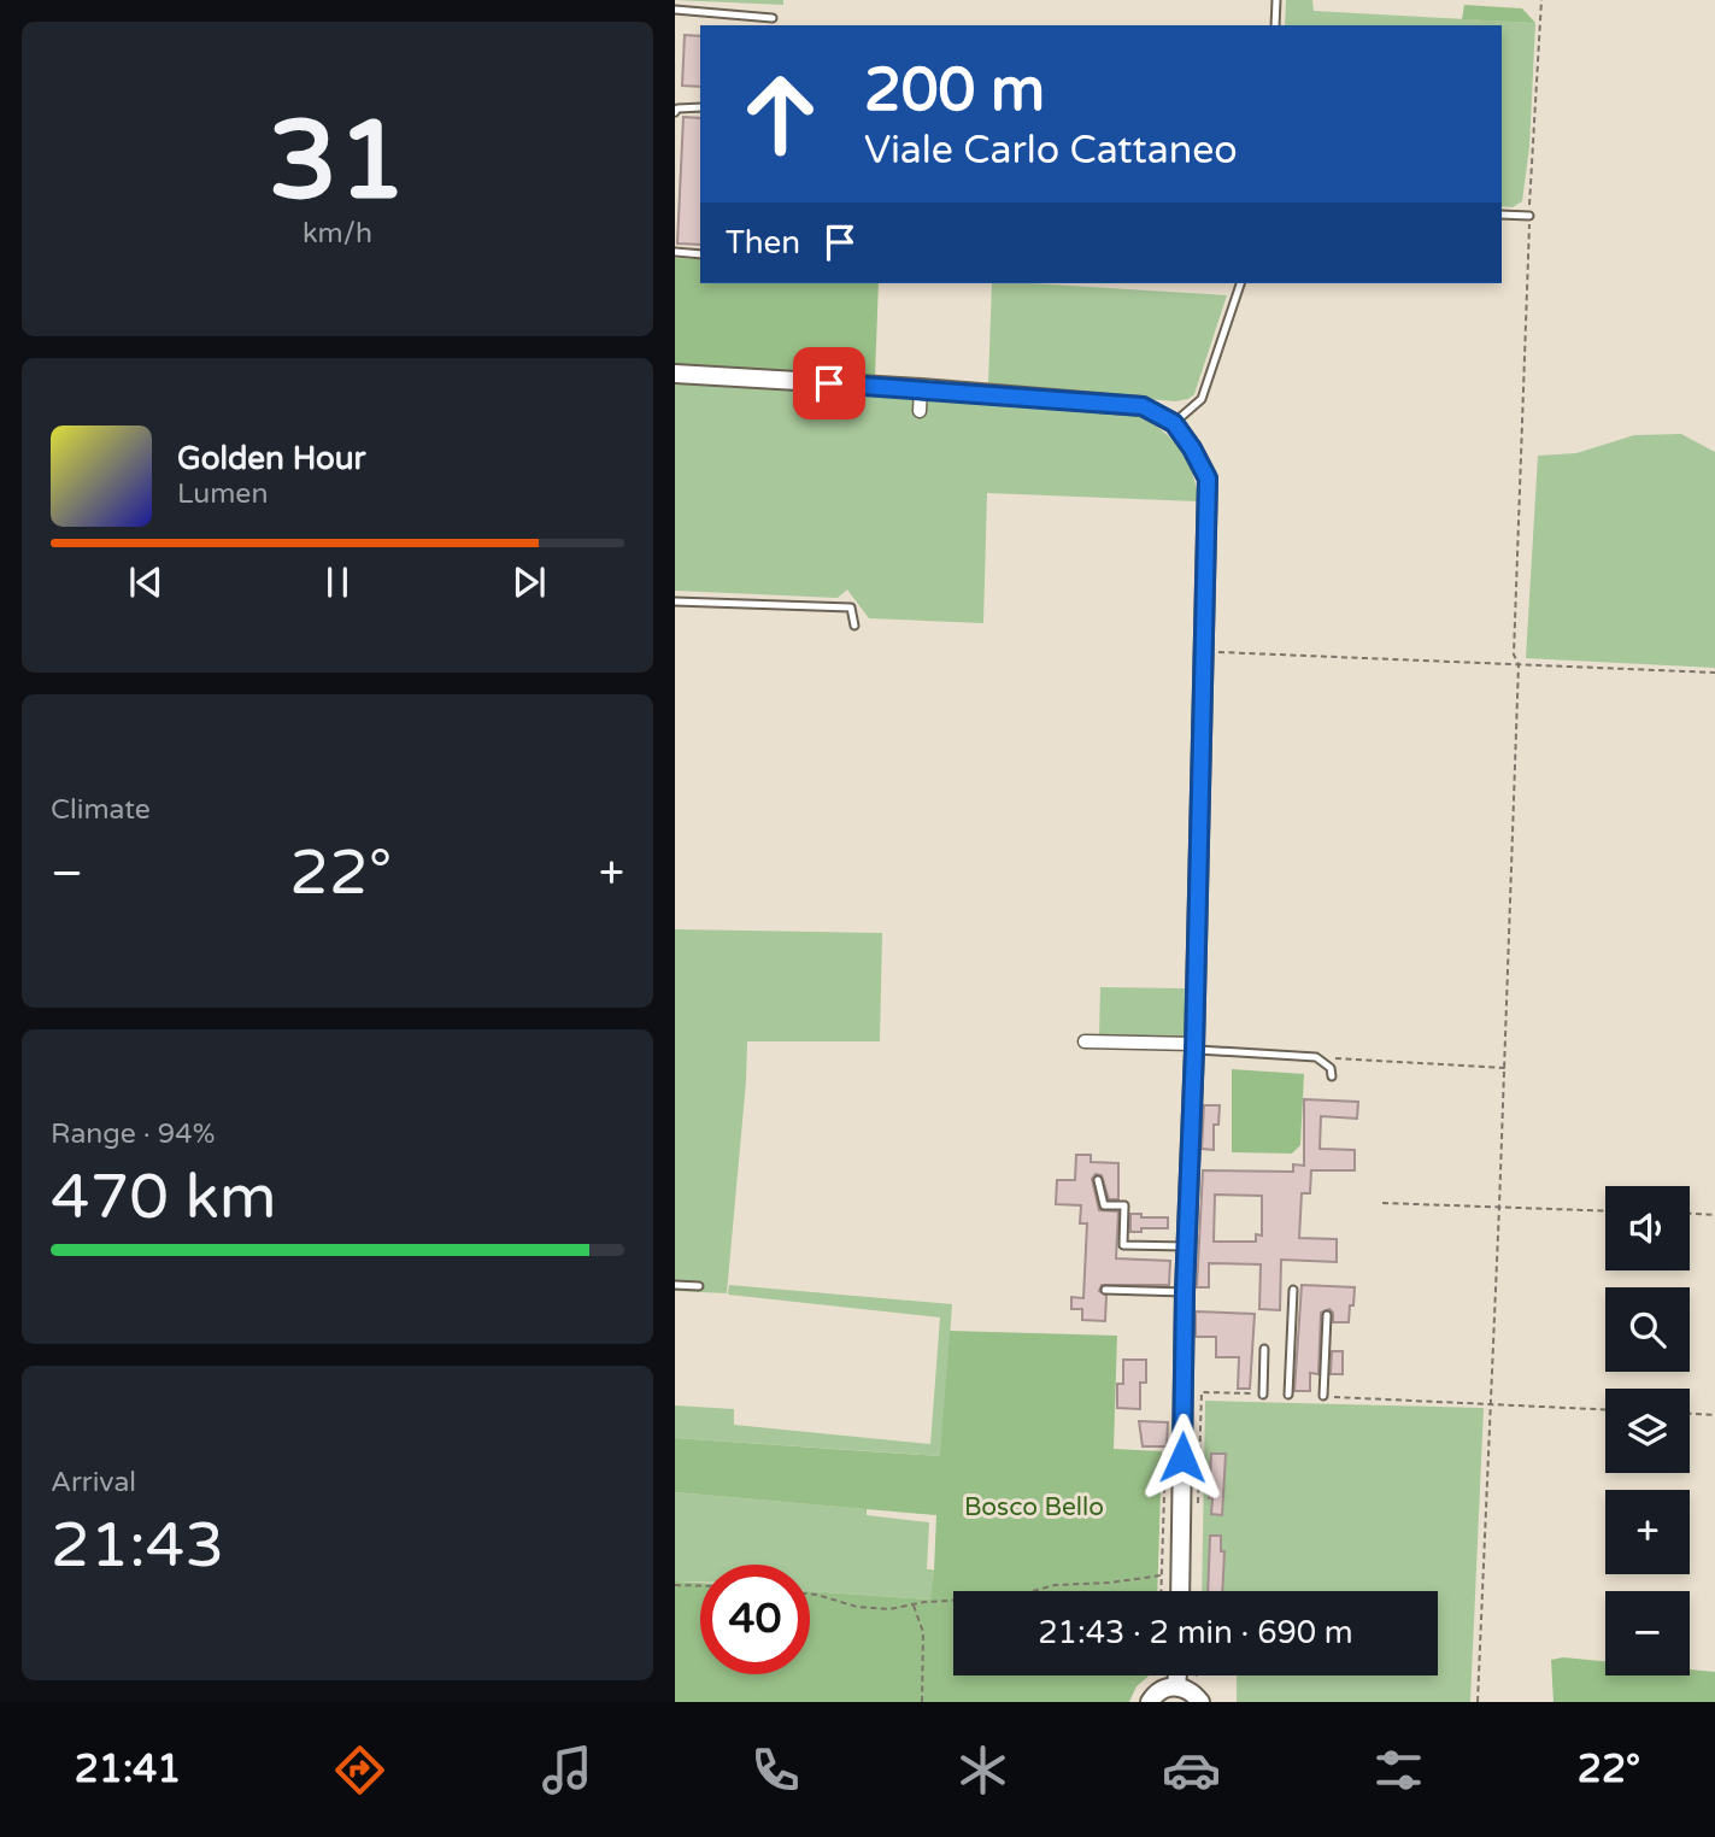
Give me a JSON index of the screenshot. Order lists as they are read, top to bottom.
{
  "parks": ["Bosco Bello"],
  "page": {
    "tile": [
      ["31", "km/h"],
      "Climate",
      ["Range · 94%", "470 km"],
      ["Arrival", "21:43"]
    ],
    "turn": ["200 m", "Viale Carlo Cattaneo"],
    "then": "Then",
    "song": ["Golden Hour", "Lumen"],
    "heat": ["−", "22°", "+"],
    "map_buttons": ["+", "−"],
    "limit": "40",
    "trip": "21:43 · 2 min · 690 m",
    "tabs": ["21:41", "22°"]
  }
}
